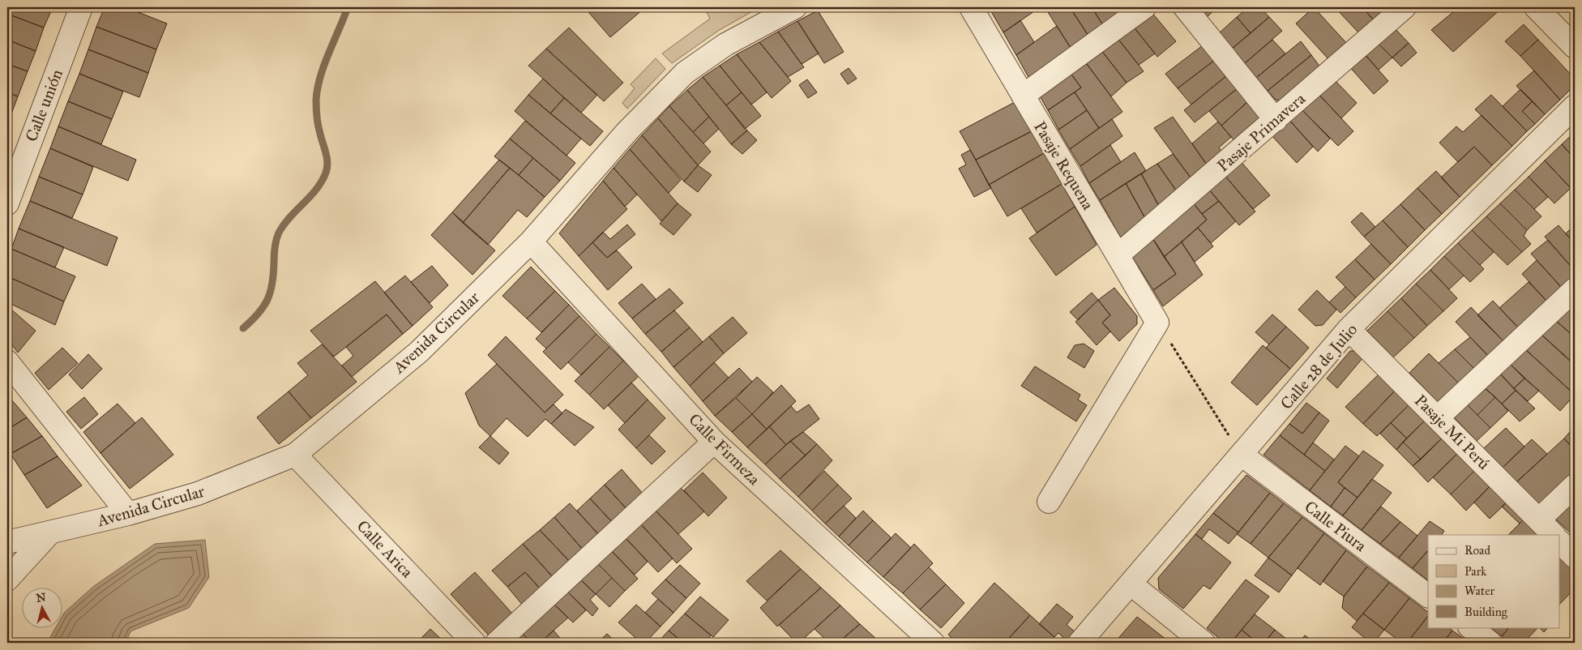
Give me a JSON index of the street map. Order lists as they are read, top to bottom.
{
  "streets": {
    "street": [
      "Calle unión",
      "Pasaje Primavera",
      "Pasaje Requena",
      "Avenida Circular",
      "Calle 28 de Julio",
      "Pasaje Mi Perú",
      "Calle Firmeza",
      "Calle Piura",
      "Calle Arica"
    ]
  },
  "crossings": [
    ["Pasaje Primavera", "Pasaje Requena"],
    ["Avenida Circular", "Calle Firmeza"],
    ["Avenida Circular", "Calle Arica"],
    ["Calle 28 de Julio", "Pasaje Mi Perú"],
    ["Calle 28 de Julio", "Calle Piura"]
  ],
  "legend": [
    "Road",
    "Park",
    "Water",
    "Building"
  ],
  "north": "top"
}
